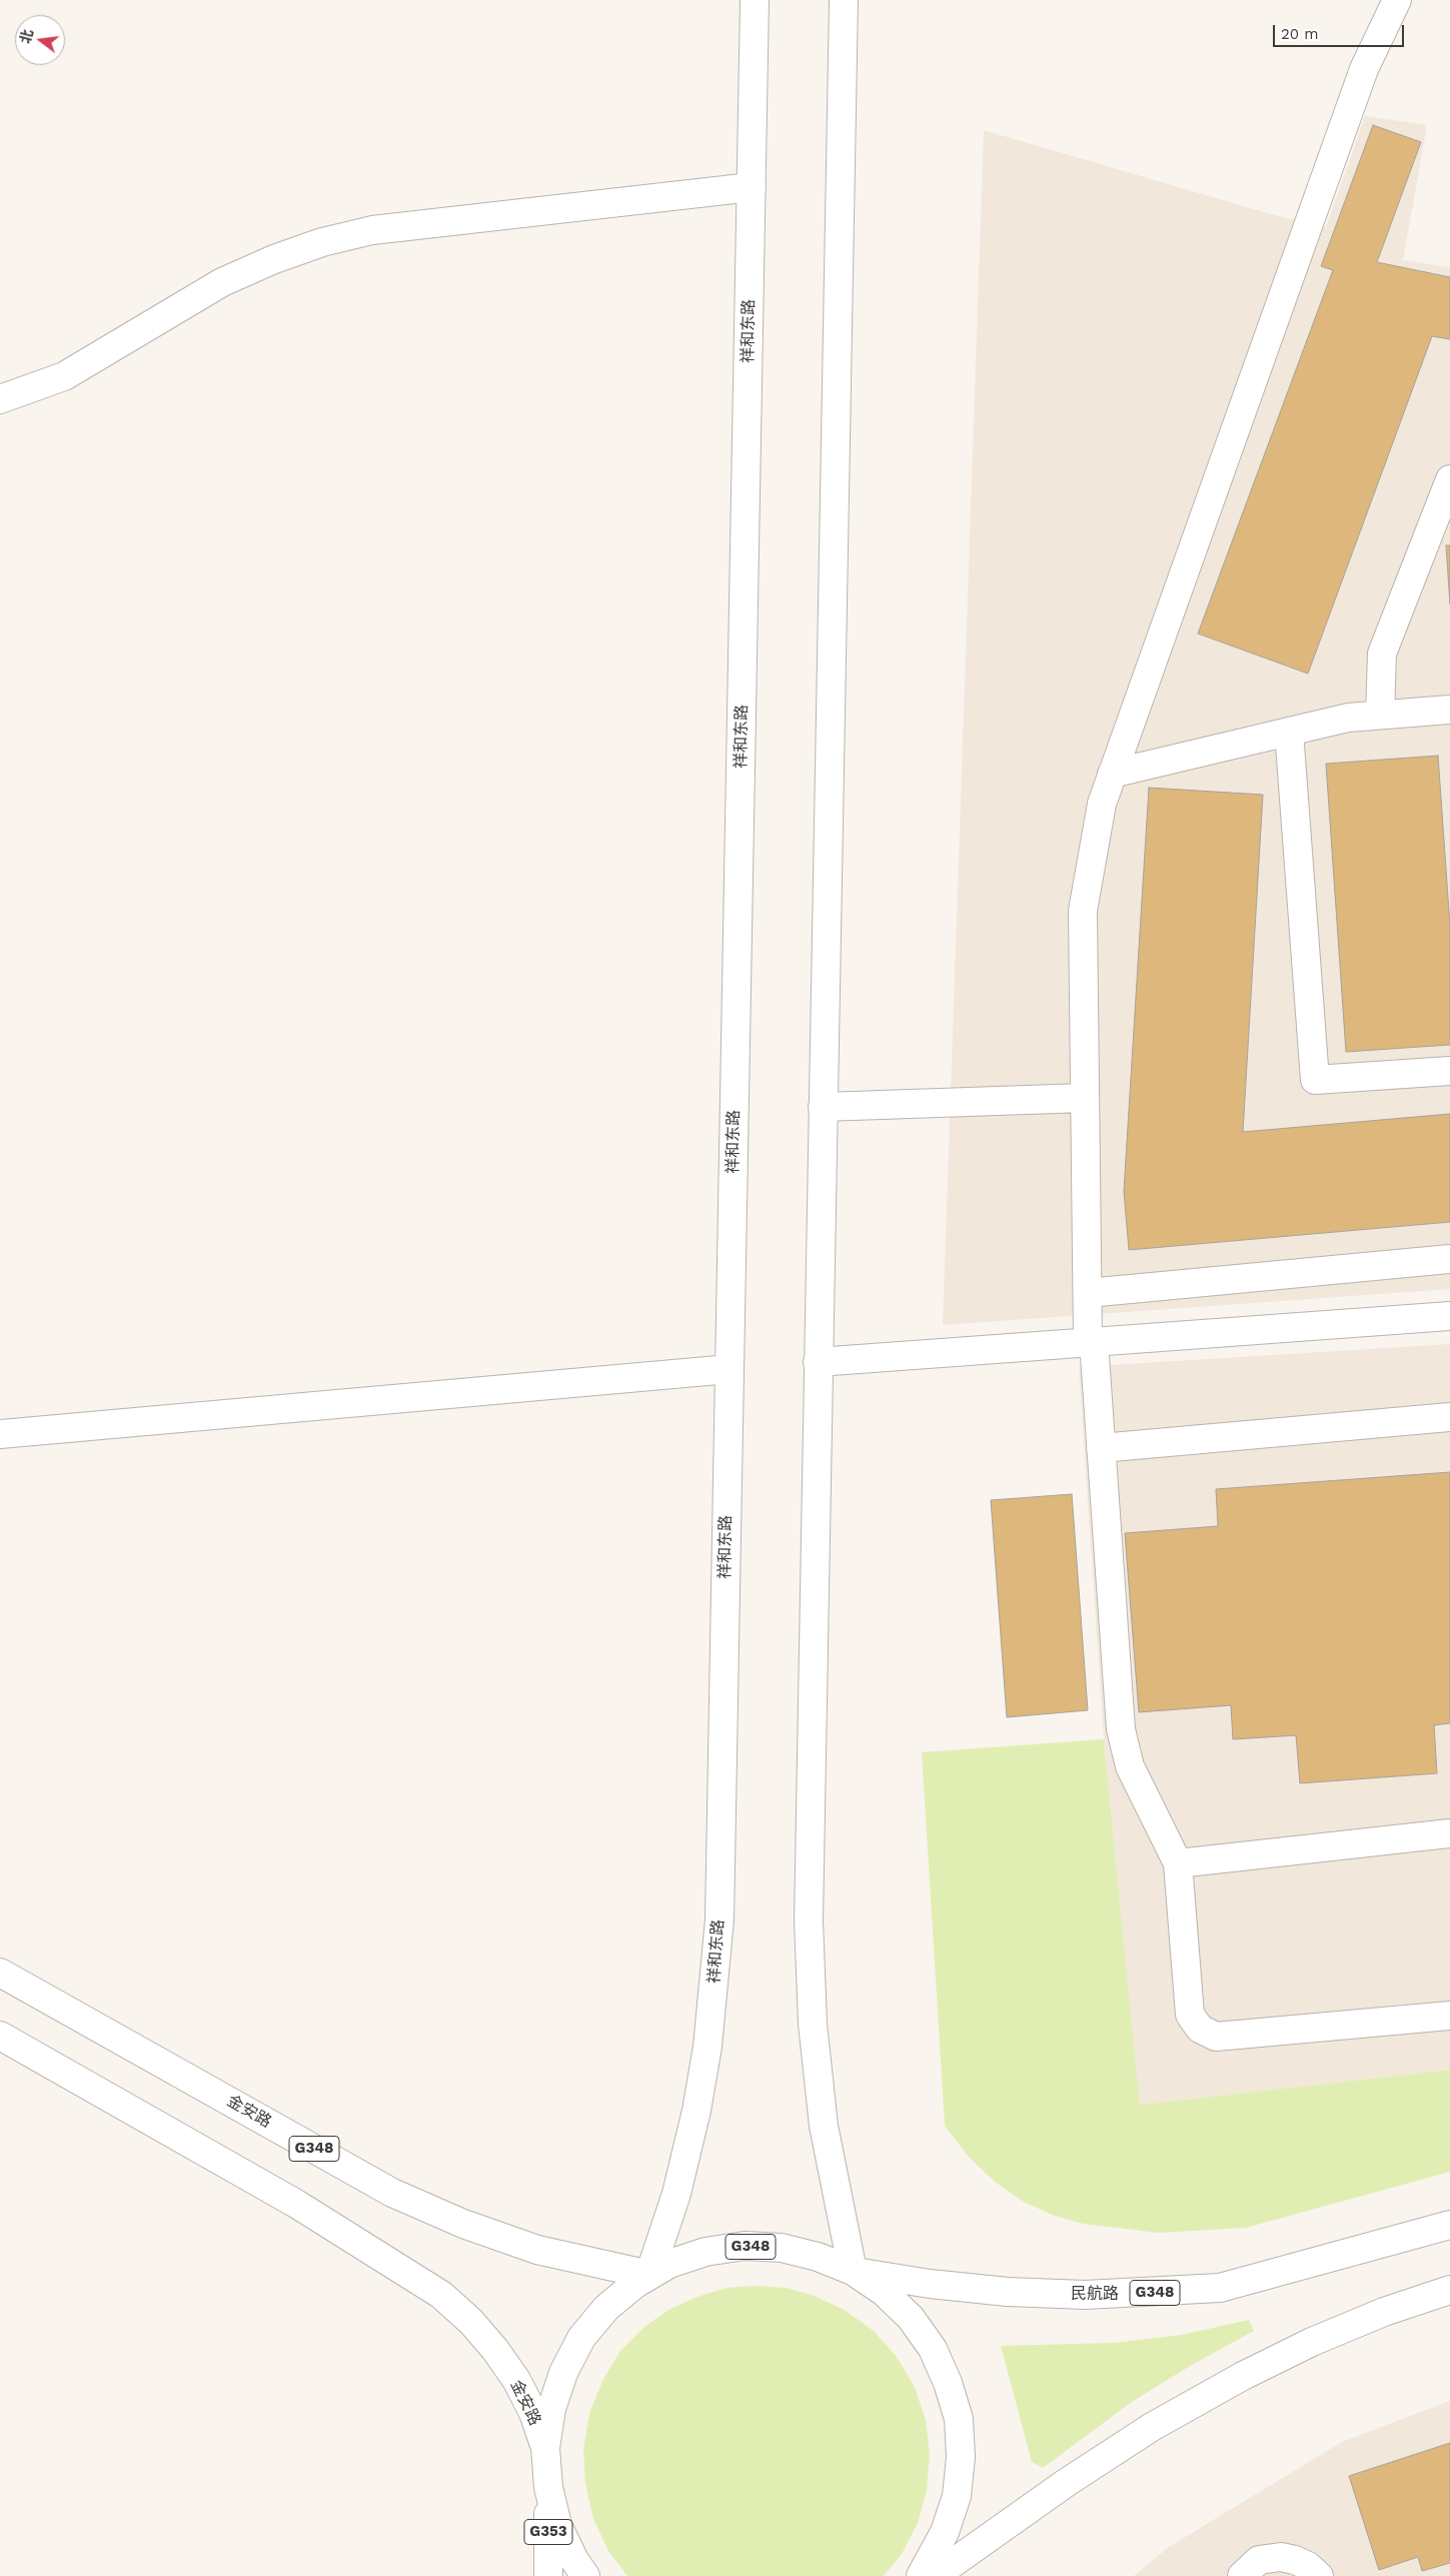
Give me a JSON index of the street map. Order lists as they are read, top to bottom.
{
  "streets": {
    "main road": [
      "祥和东路",
      "金安路",
      "G348",
      "民航路",
      "G353"
    ]
  },
  "crossings": [
    ["祥和东路", "金安路"],
    ["祥和东路", "G348"],
    ["金安路", "G348"],
    ["G348", "民航路"],
    ["G348", "G353"]
  ],
  "scale_bar": "20 m",
  "north": "left"
}
